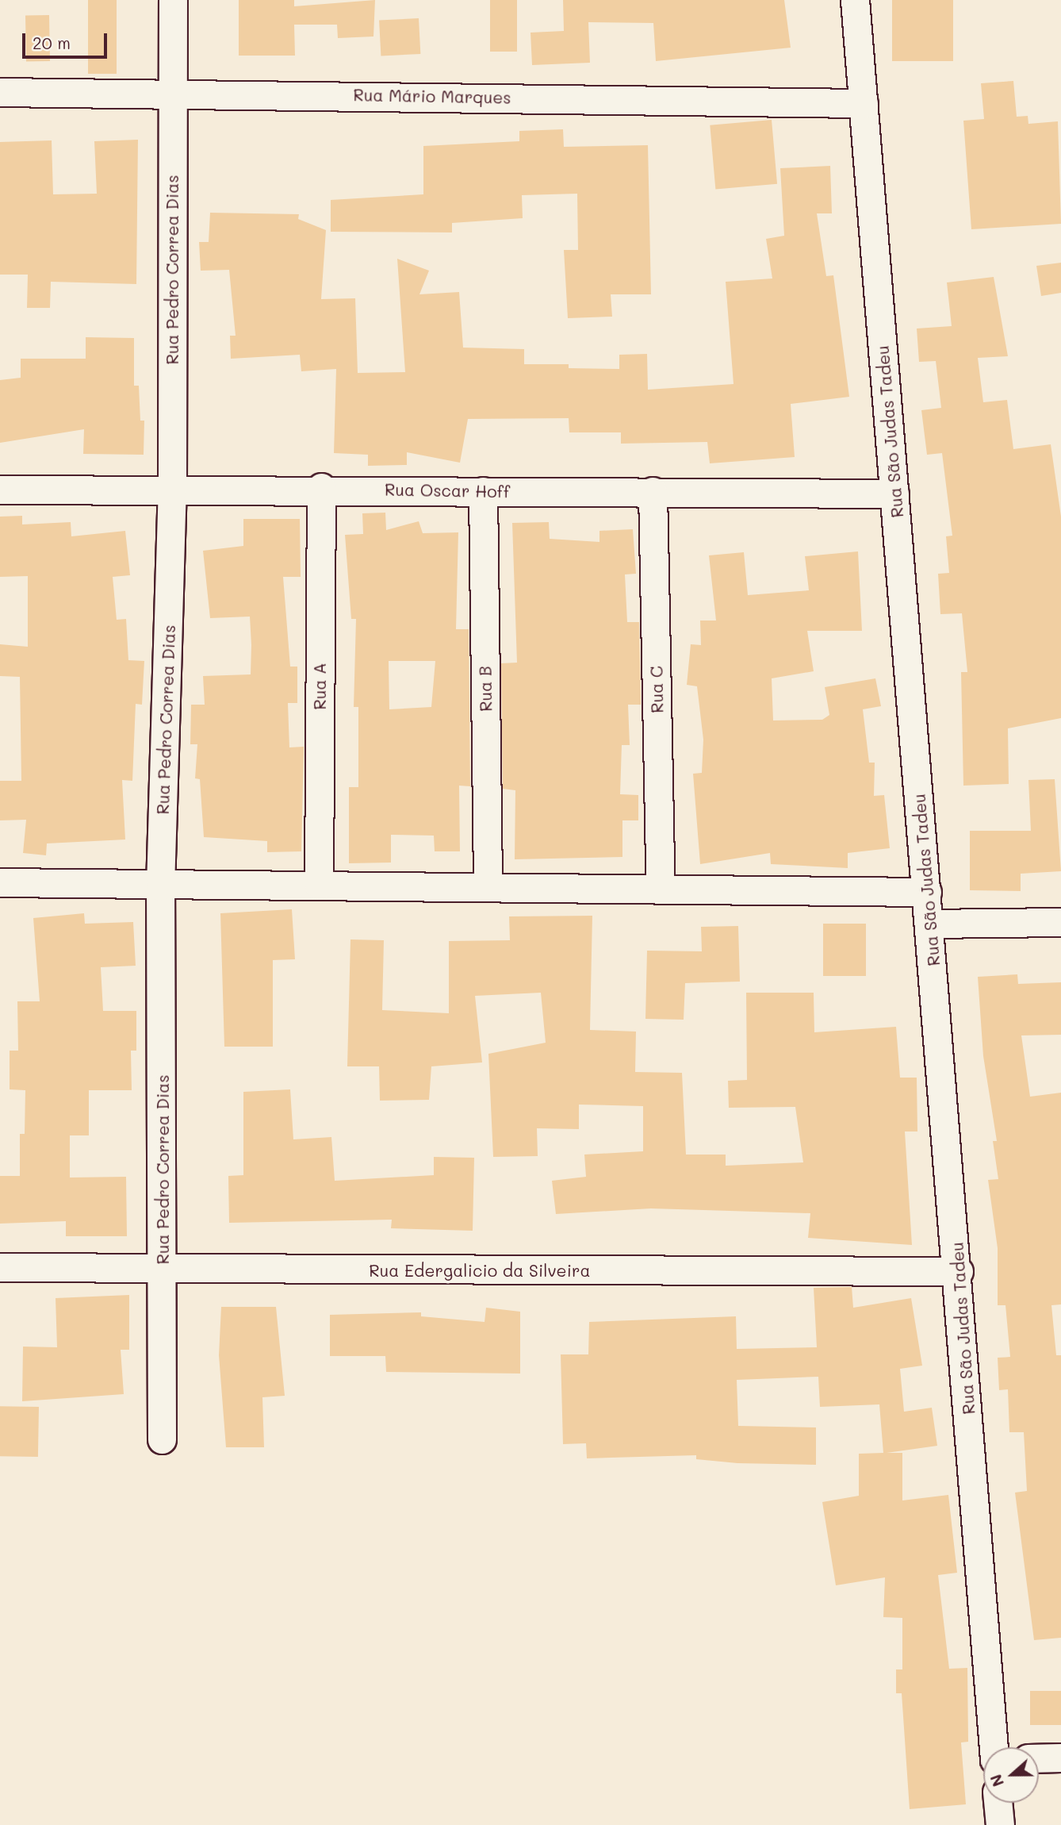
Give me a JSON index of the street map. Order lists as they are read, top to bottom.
{
  "streets": {
    "street": [
      "Rua Mário Marques",
      "Rua Pedro Correa Dias",
      "Rua São Judas Tadeu",
      "Rua Oscar Hoff",
      "Rua A",
      "Rua B",
      "Rua C",
      "Rua Edergalicio da Silveira"
    ]
  },
  "crossings": [
    ["Rua Mário Marques", "Rua Pedro Correa Dias"],
    ["Rua Mário Marques", "Rua São Judas Tadeu"],
    ["Rua Pedro Correa Dias", "Rua Oscar Hoff"],
    ["Rua Pedro Correa Dias", "Rua Edergalicio da Silveira"],
    ["Rua São Judas Tadeu", "Rua Oscar Hoff"],
    ["Rua São Judas Tadeu", "Rua Edergalicio da Silveira"],
    ["Rua Oscar Hoff", "Rua A"],
    ["Rua Oscar Hoff", "Rua B"],
    ["Rua Oscar Hoff", "Rua C"]
  ],
  "scale_bar": "20 m",
  "north": "left"
}
